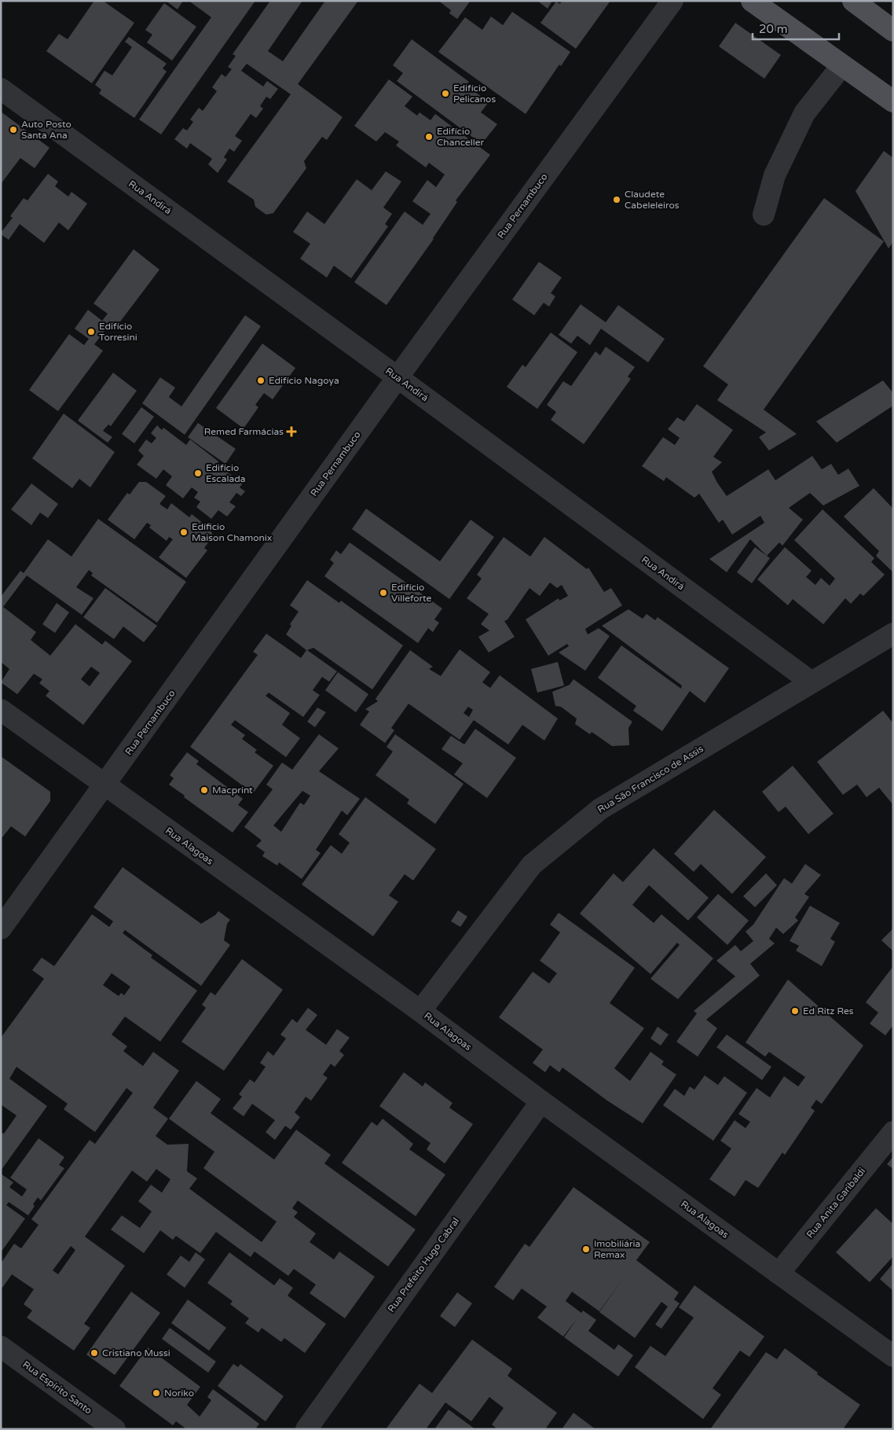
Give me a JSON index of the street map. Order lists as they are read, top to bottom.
{
  "streets": {
    "street": [
      "Rua Andirá",
      "Rua Pernambuco",
      "Rua São Francisco de Assis",
      "Rua Alagoas",
      "Rua Anita Garibaldi",
      "Rua Prefeito Hugo Cabral",
      "Rua Espírito Santo"
    ]
  },
  "crossings": [
    ["Rua Andirá", "Rua Pernambuco"],
    ["Rua Andirá", "Rua São Francisco de Assis"],
    ["Rua Pernambuco", "Rua Alagoas"],
    ["Rua São Francisco de Assis", "Rua Alagoas"],
    ["Rua Alagoas", "Rua Anita Garibaldi"],
    ["Rua Alagoas", "Rua Prefeito Hugo Cabral"]
  ],
  "places": {
    "other": [
      "Edifício Pelicanos",
      "Auto Posto Santa Ana",
      "Edifício Chanceller",
      "Claudete Cabeleleiros",
      "Edifício Torresini",
      "Edifício Nagoya",
      "Edifício Escalada",
      "Edíficio Maison Chamonix",
      "Edifício Villeforte",
      "Macprint",
      "Ed Ritz Res",
      "Imobiliária Remax",
      "Cristiano Mussi",
      "Noriko"
    ],
    "health": ["Remed Farmácias"]
  },
  "scale_bar": "20 m"
}
